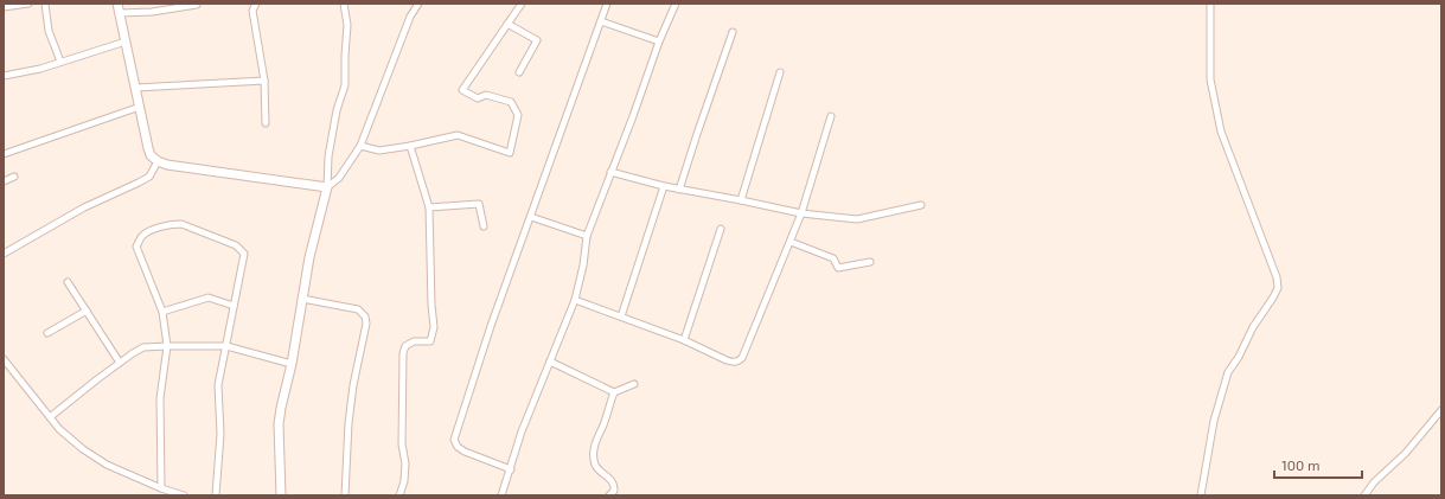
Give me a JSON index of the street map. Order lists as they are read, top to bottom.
{
  "scale_bar": "100 m"
}
